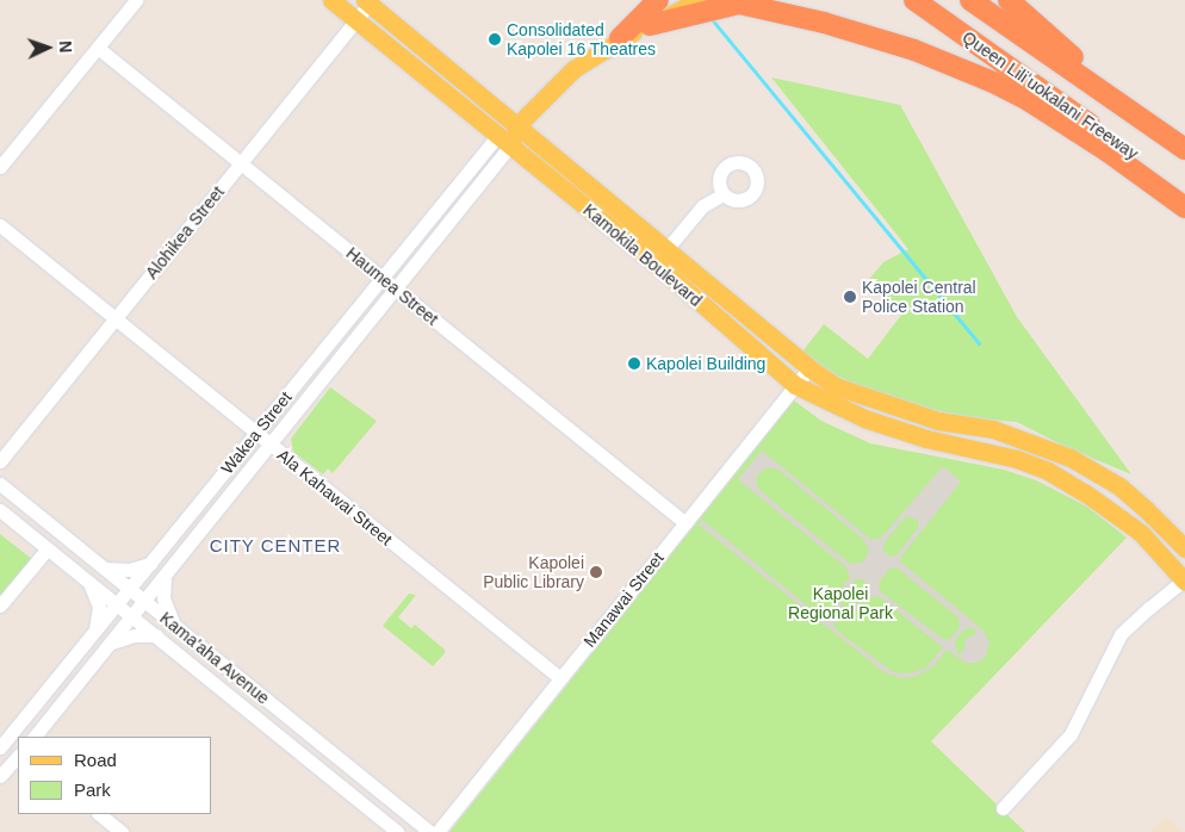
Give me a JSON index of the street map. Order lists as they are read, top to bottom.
{
  "streets": {
    "highway": ["Queen Liliʻuokalani Freeway"],
    "main road": ["Kamokila Boulevard", "Wakea Street"],
    "street": [
      "Alohikea Street",
      "Haumea Street",
      "Ala Kahawai Street",
      "Manawai Street",
      "Kama'aha Avenue"
    ]
  },
  "crossings": [
    ["Alohikea Street", "Kamokila Boulevard"],
    ["Alohikea Street", "Haumea Street"],
    ["Alohikea Street", "Ala Kahawai Street"],
    ["Kamokila Boulevard", "Wakea Street"],
    ["Kamokila Boulevard", "Manawai Street"],
    ["Haumea Street", "Wakea Street"],
    ["Haumea Street", "Manawai Street"],
    ["Wakea Street", "Ala Kahawai Street"],
    ["Wakea Street", "Kama'aha Avenue"],
    ["Ala Kahawai Street", "Manawai Street"]
  ],
  "districts": ["CITY CENTER"],
  "parks": ["Kapolei Regional Park"],
  "places": [
    "Consolidated Kapolei 16 Theatres",
    "Kapolei Central Police Station",
    "Kapolei Building",
    "Kapolei Public Library"
  ],
  "legend": ["Road", "Park"],
  "north": "right"
}
